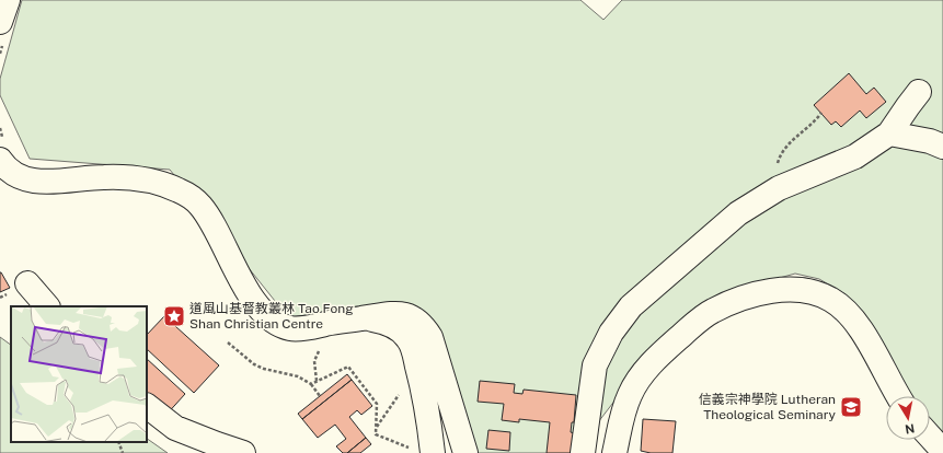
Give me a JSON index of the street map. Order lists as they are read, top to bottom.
{
  "places": {
    "place": ["道風山基督教叢林 Tao Fong Shan Christian Centre"],
    "school or university": ["信義宗神學院 Lutheran Theological Seminary"]
  },
  "north": "bottom"
}
